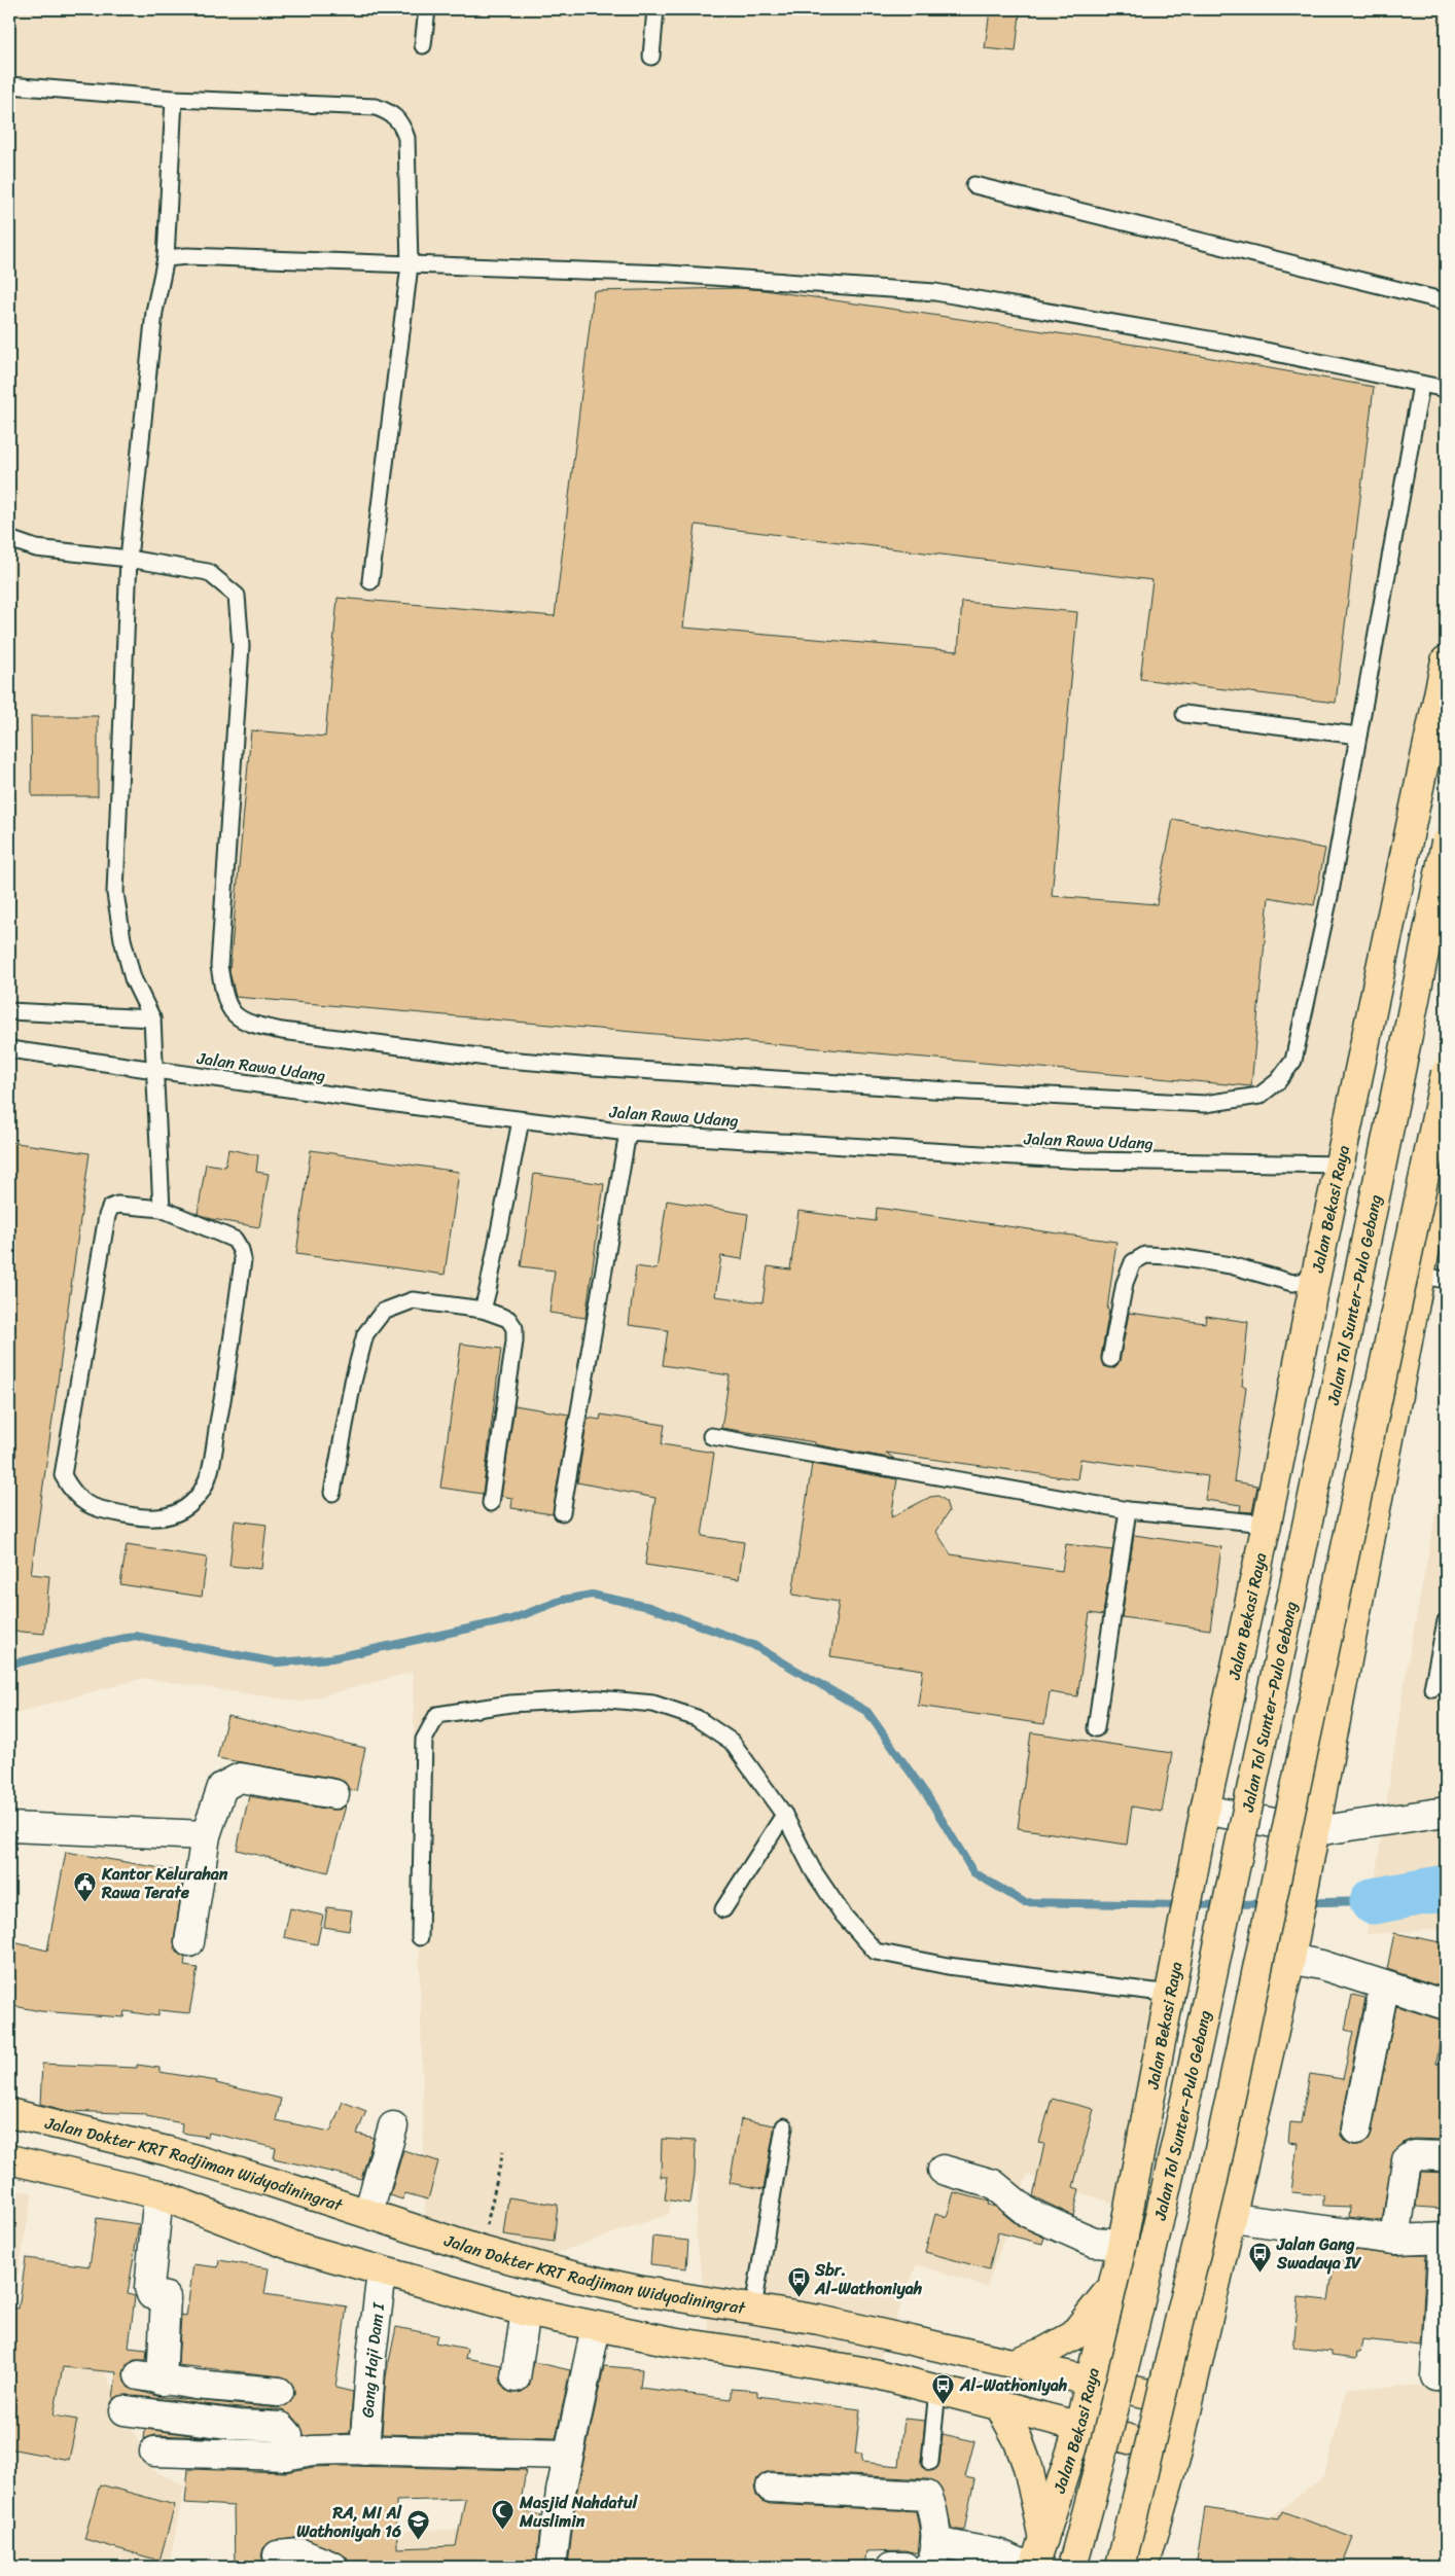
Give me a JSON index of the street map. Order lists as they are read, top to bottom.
{
  "streets": {
    "main road": ["Jalan Bekasi Raya", "Jalan Tol Sunter–Pulo Gebang", "Jalan Dokter KRT Radjiman Widyodiningrat"],
    "street": ["Gang Haji Dam I"],
    "lane": ["Jalan Rawa Udang"]
  },
  "crossings": [
    ["Jalan Rawa Udang", "Jalan Bekasi Raya"],
    ["Jalan Bekasi Raya", "Jalan Dokter KRT Radjiman Widyodiningrat"]
  ],
  "places": {
    "public building": ["Kantor Kelurahan Rawa Terate"],
    "bus stop": ["Jalan Gang Swadaya IV", "Sbr. Al-Wathoniyah", "Al-Wathoniyah"],
    "mosque": ["Masjid Nahdatul Muslimin"],
    "school or university": ["RA, MI Al Wathoniyah 16"]
  }
}
